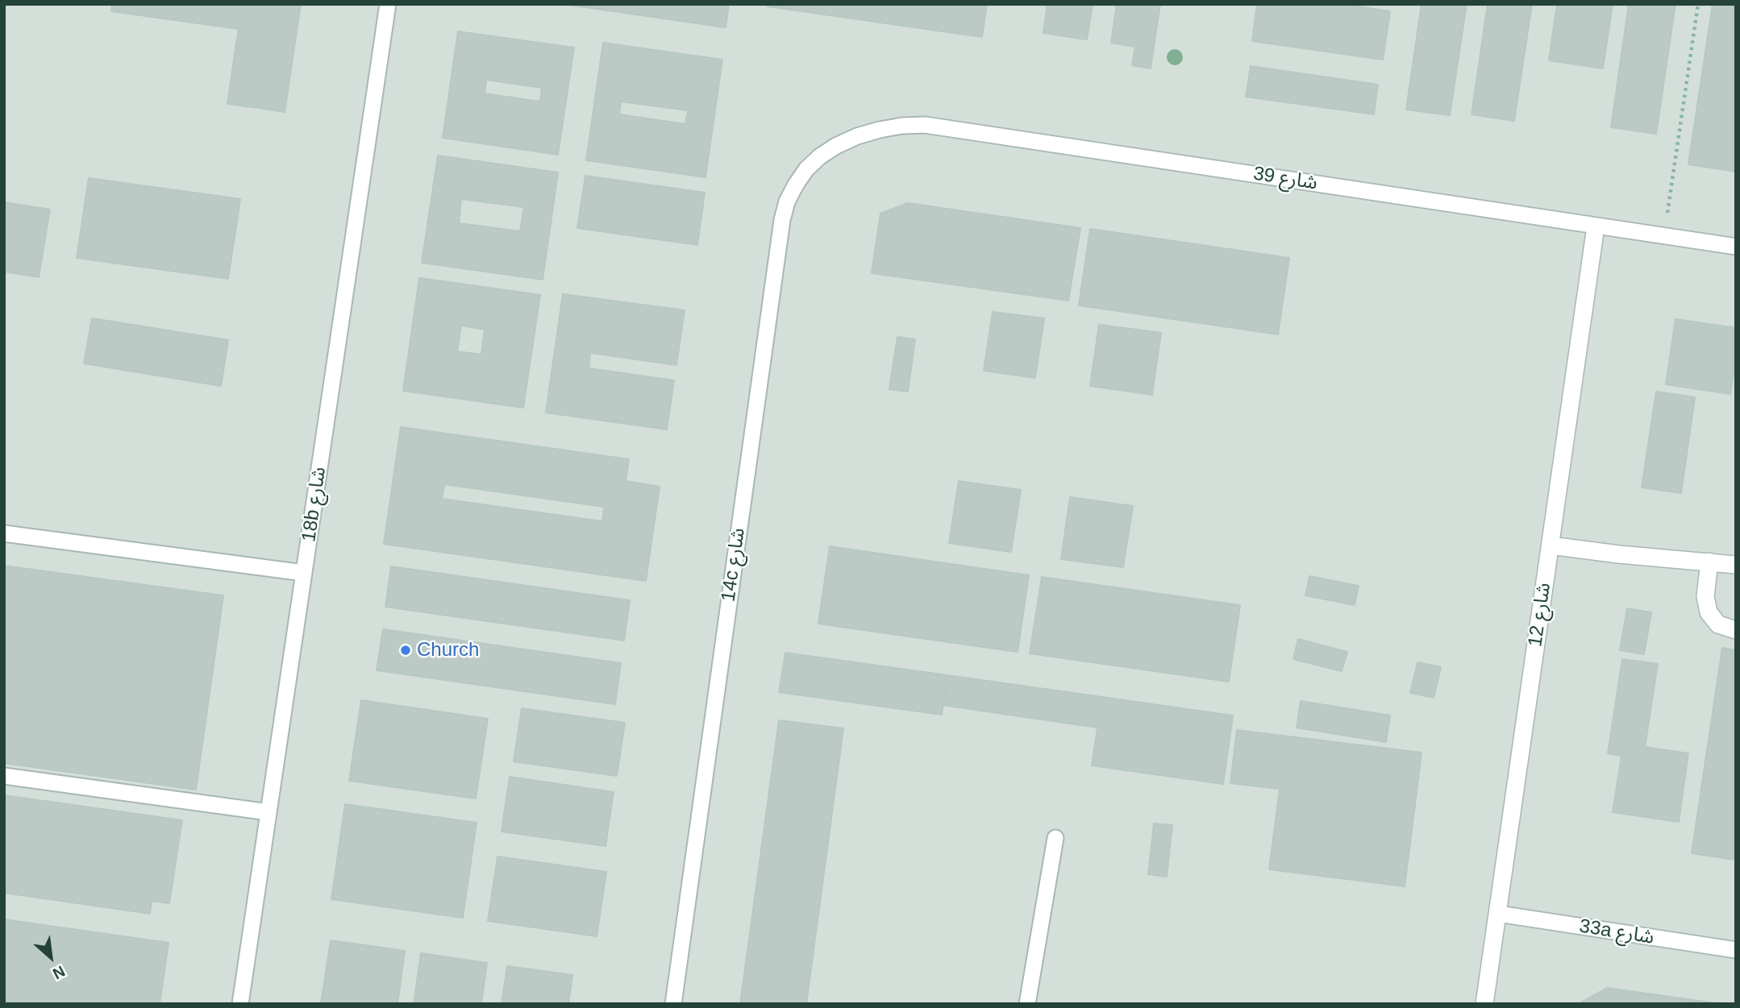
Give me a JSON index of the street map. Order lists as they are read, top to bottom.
{
  "streets": {
    "street": ["شارع 12"],
    "lane": [
      "شارع 39",
      "18b شارع",
      "14c شارع",
      "33a شارع"
    ]
  },
  "crossings": [
    ["شارع 39", "14c شارع"],
    ["شارع 39", "شارع 12"],
    ["شارع 12", "33a شارع"]
  ],
  "places": ["Church"],
  "north": "bottom right"
}
